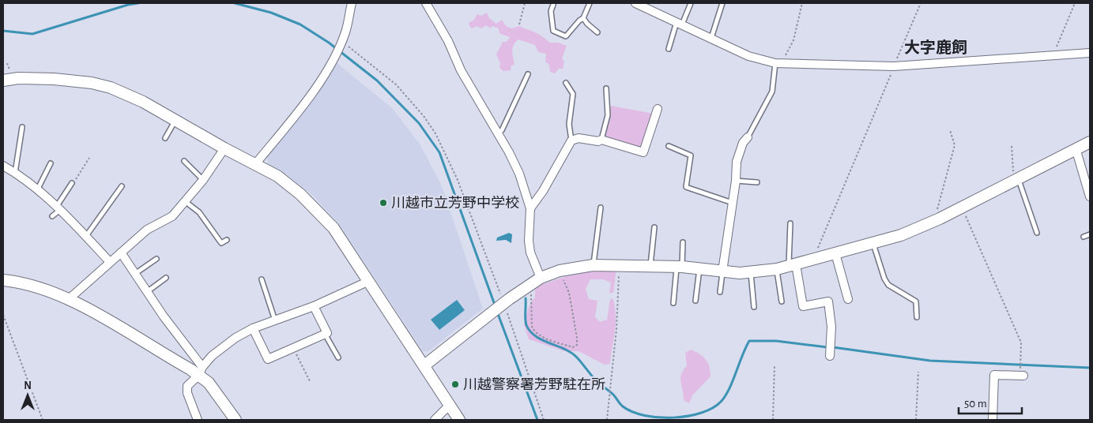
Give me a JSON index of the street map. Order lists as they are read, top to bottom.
{
  "districts": ["大字鹿飼"],
  "places": ["川越市立芳野中学校", "川越警察署芳野駐在所"],
  "scale_bar": "50 m",
  "north": "top"
}
